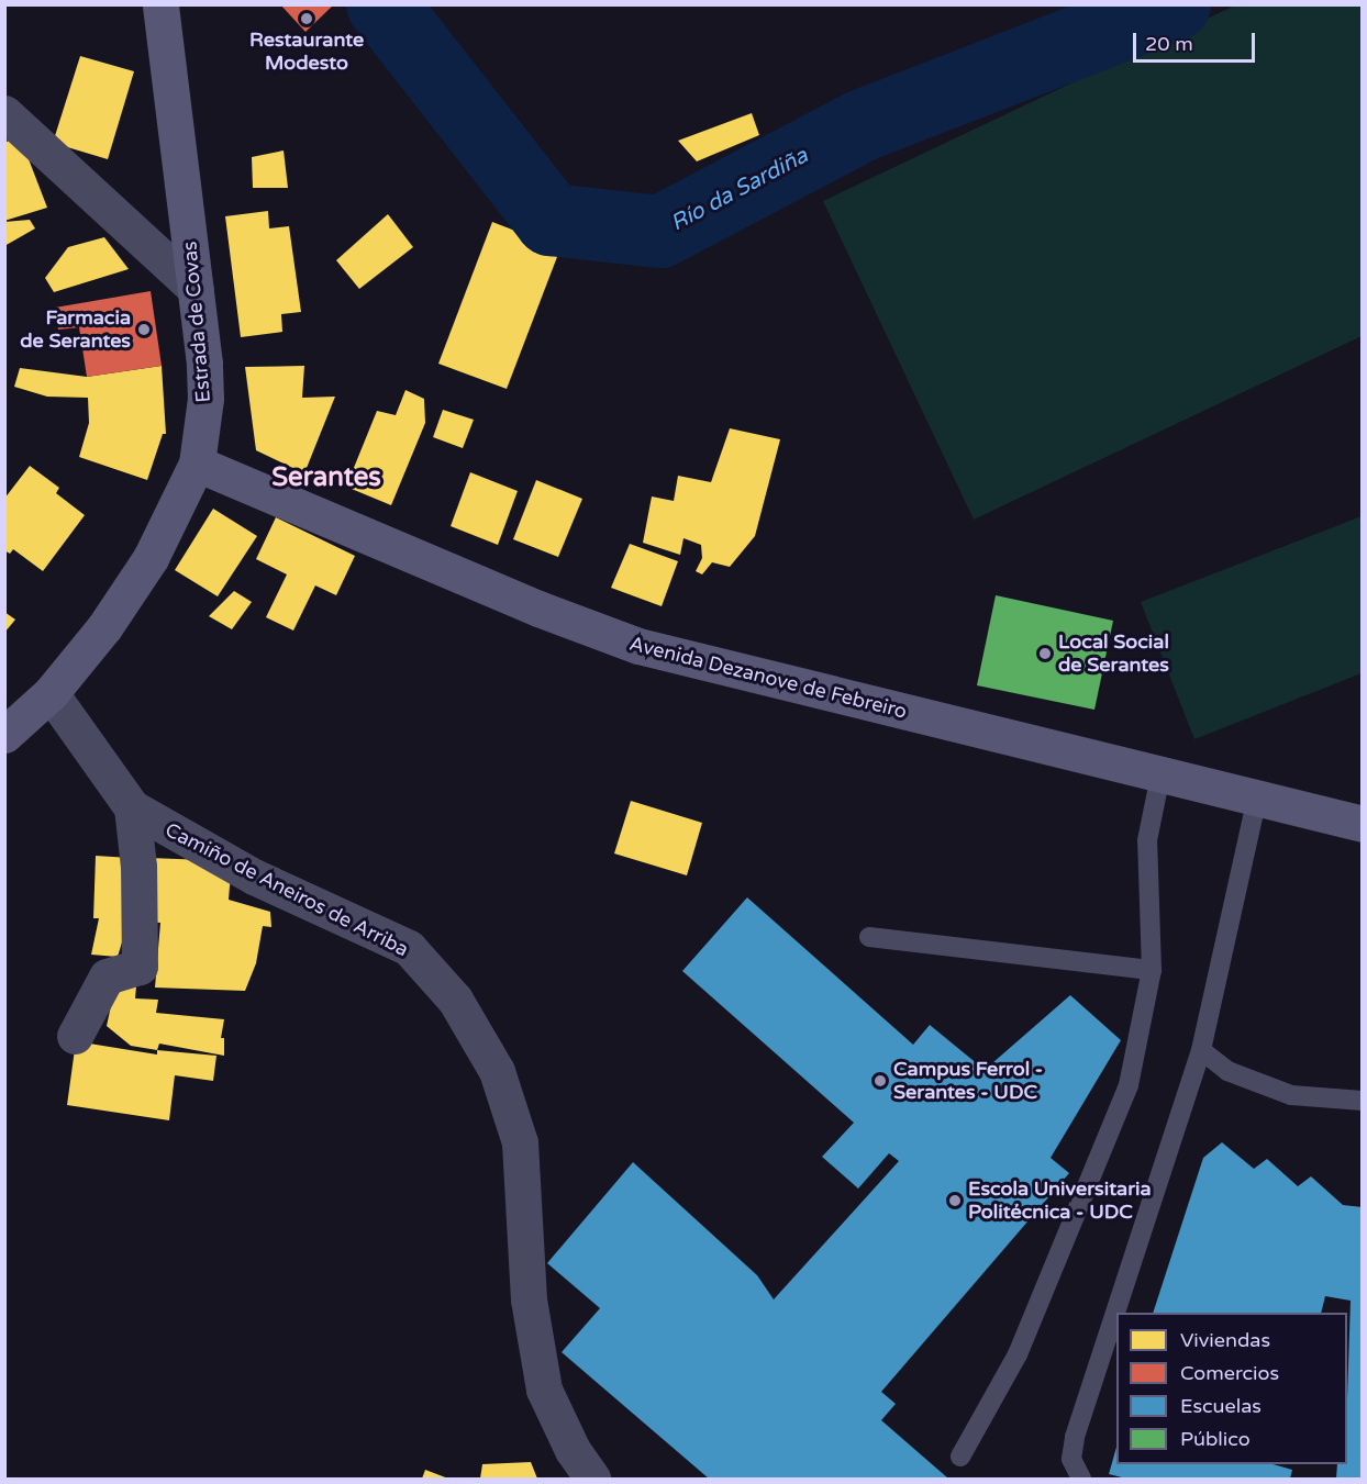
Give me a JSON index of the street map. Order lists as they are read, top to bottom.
{
  "streets": {
    "main road": ["Estrada de Covas", "Avenida Dezanove de Febreiro"],
    "street": ["Camiño de Aneiros de Arriba"]
  },
  "crossings": [
    ["Estrada de Covas", "Avenida Dezanove de Febreiro"],
    ["Estrada de Covas", "Camiño de Aneiros de Arriba"]
  ],
  "districts": ["Serantes"],
  "water": ["Río da Sardiña"],
  "places": [
    "Restaurante Modesto",
    "Farmacia de Serantes",
    "Local Social de Serantes",
    "Campus Ferrol - Serantes - UDC",
    "Escola Universitaria Politécnica - UDC"
  ],
  "legend": [
    "Viviendas",
    "Comercios",
    "Escuelas",
    "Público"
  ],
  "scale_bar": "20 m"
}
